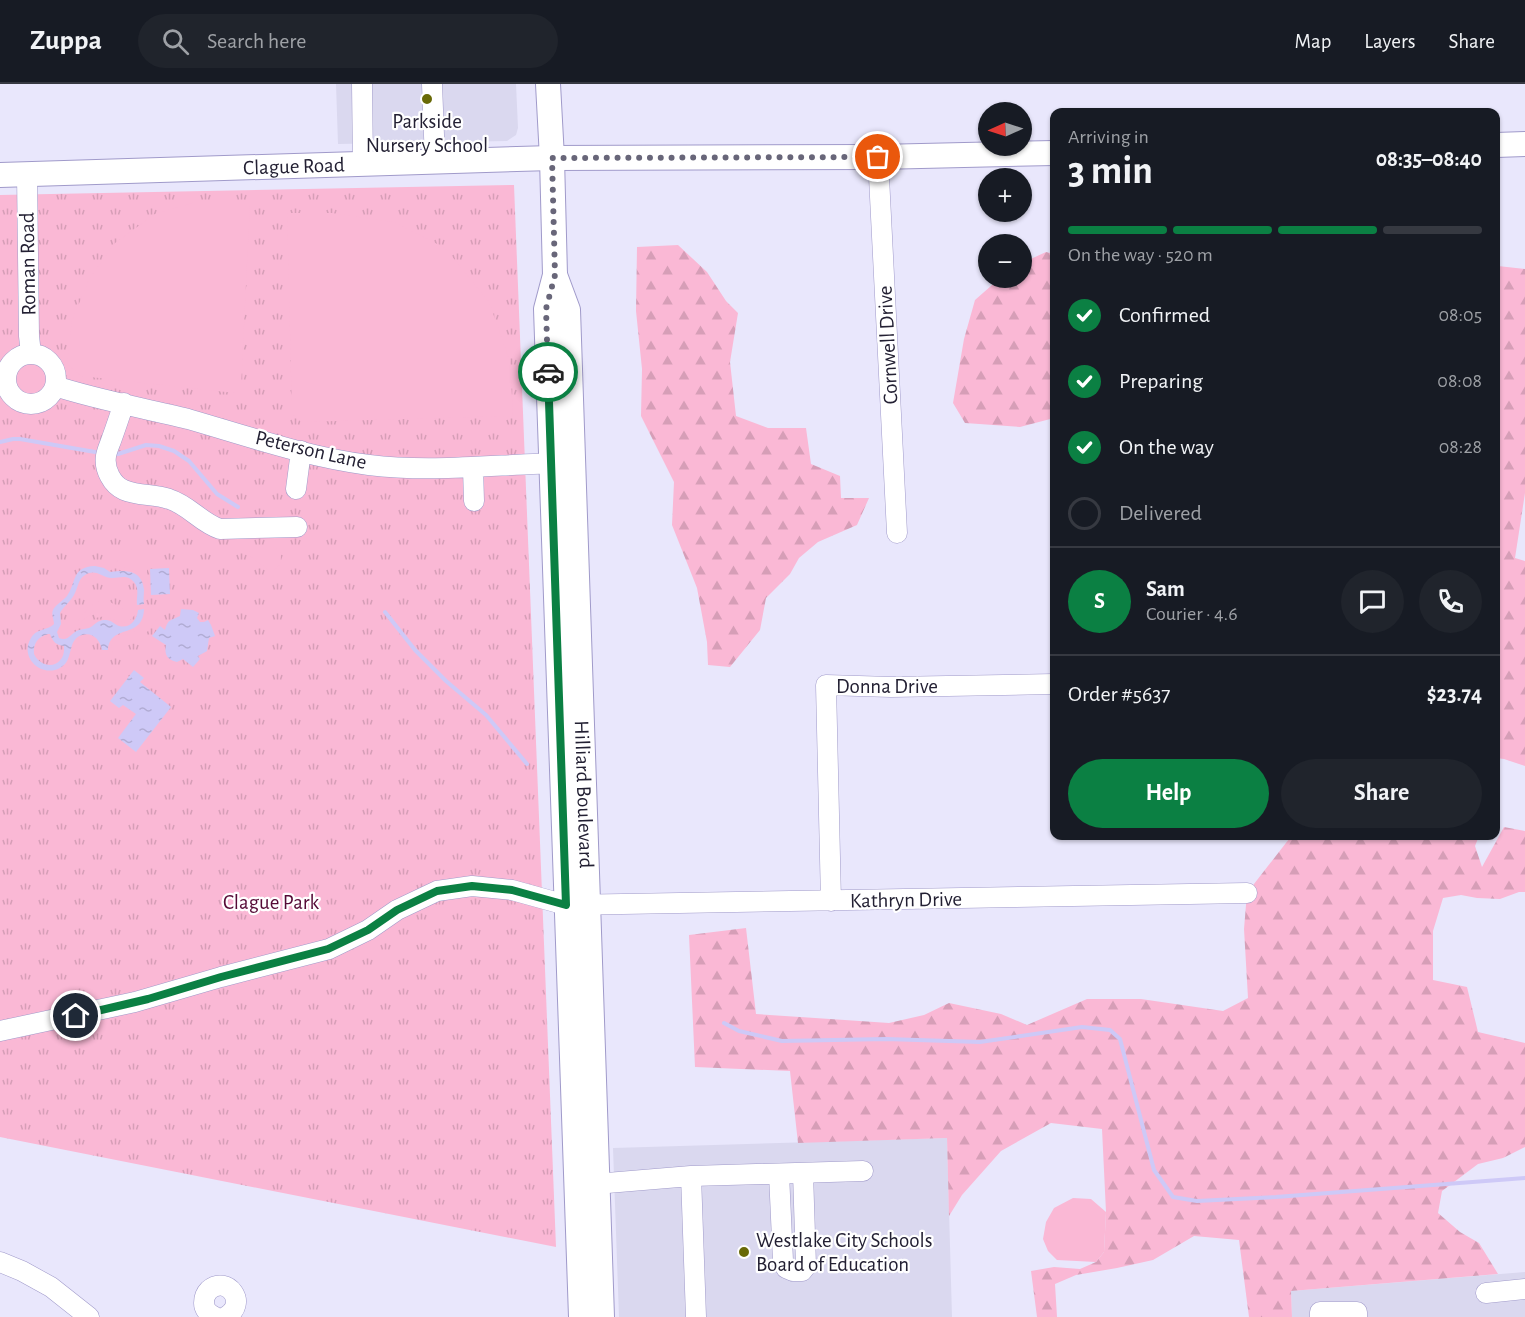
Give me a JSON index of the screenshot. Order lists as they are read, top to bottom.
{
  "streets": {
    "main road": ["Clague Road", "Hilliard Boulevard"],
    "street": [
      "Roman Road",
      "Cornwell Drive",
      "Peterson Lane",
      "Donna Drive",
      "Kathryn Drive"
    ]
  },
  "crossings": [
    ["Clague Road", "Roman Road"],
    ["Clague Road", "Cornwell Drive"],
    ["Clague Road", "Hilliard Boulevard"],
    ["Roman Road", "Peterson Lane"],
    ["Peterson Lane", "Hilliard Boulevard"],
    ["Donna Drive", "Kathryn Drive"],
    ["Hilliard Boulevard", "Kathryn Drive"]
  ],
  "parks": ["Clague Park"],
  "places": ["Parkside Nursery School", "Westlake City Schools Board of Education"],
  "north": "left",
  "page": {
    "header": "Zuppa",
    "search": "Search here",
    "nav": ["Map", "Layers", "Share"],
    "map_buttons": ["+", "−"],
    "heading": ["3 min", "Arriving in", "08:35–08:40"],
    "panel": [
      "Sam",
      "Courier · 4.6",
      "Order #5637",
      "$23.74"
    ],
    "bar": "On the way · 520 m",
    "list": [
      ["Confirmed", "08:05"],
      ["Preparing", "08:08"],
      ["On the way", "08:28"],
      "Delivered"
    ],
    "round": "S",
    "buttons": ["Help", "Share"]
  }
}
